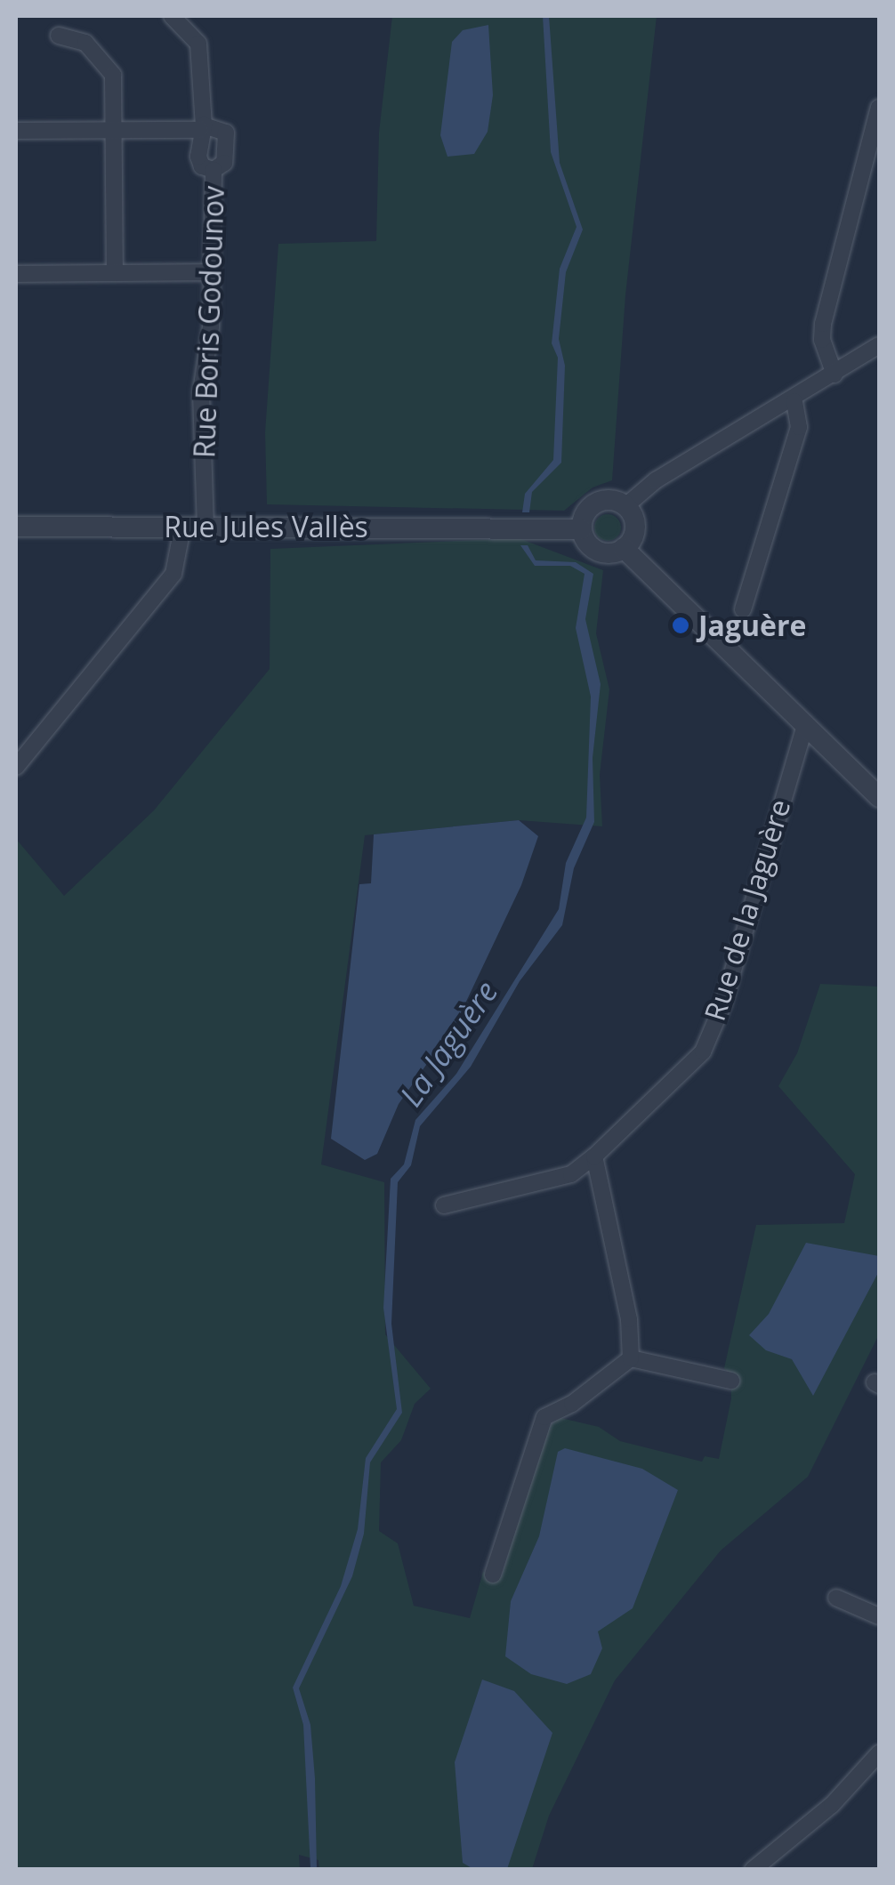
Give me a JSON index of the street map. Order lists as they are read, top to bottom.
{
  "streets": {
    "street": ["Rue Boris Godounov", "Rue Jules Vallès", "Rue de la Jaguère"]
  },
  "crossings": [
    ["Rue Boris Godounov", "Rue Jules Vallès"]
  ],
  "water": ["La Jaguère"],
  "places": ["Jaguère"]
}
